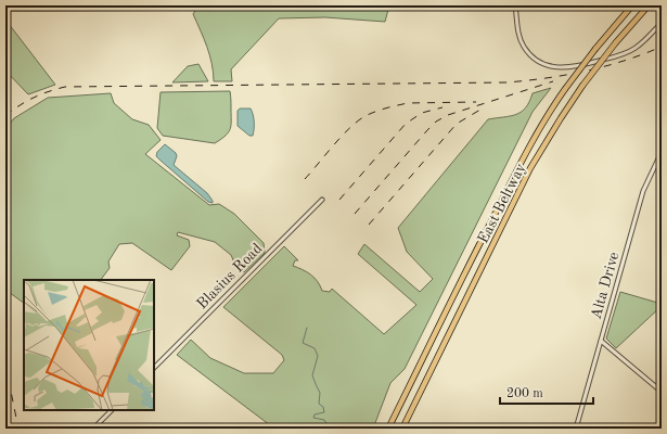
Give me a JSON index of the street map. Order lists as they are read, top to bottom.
{
  "streets": {
    "highway": ["East Beltway"],
    "street": ["Blasius Road", "Alta Drive"]
  },
  "scale_bar": "200 m"
}
